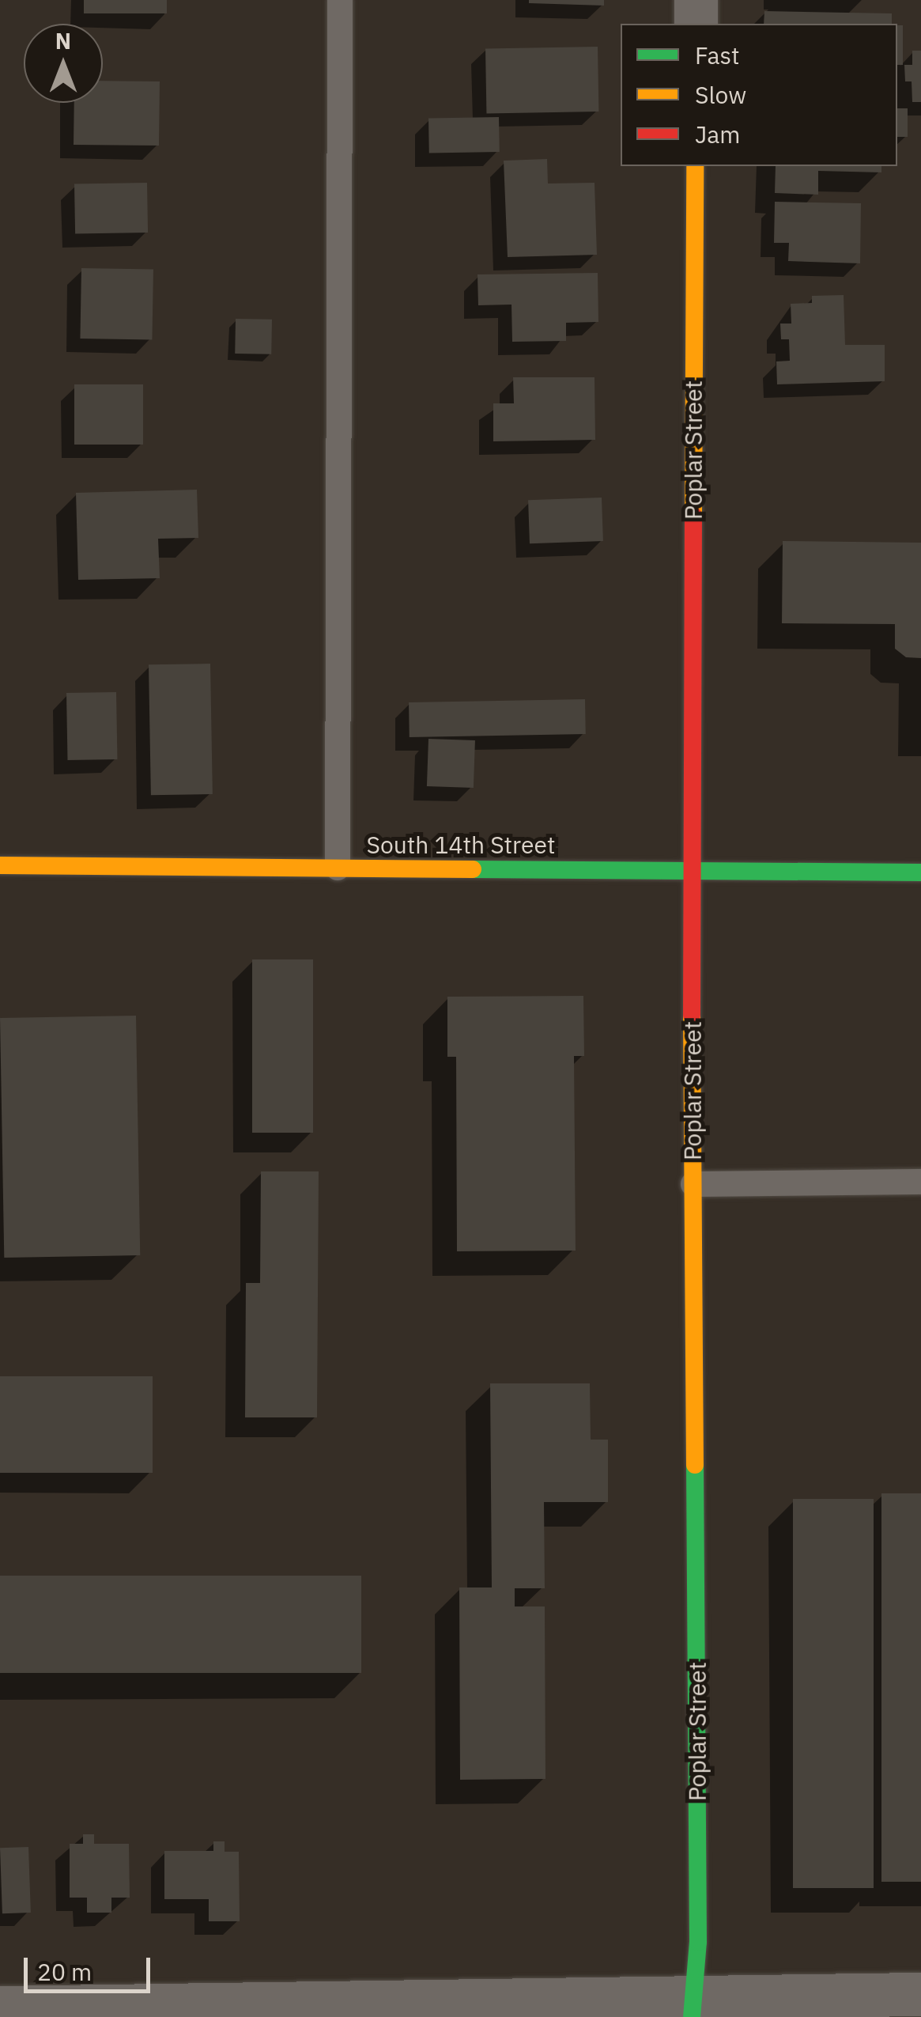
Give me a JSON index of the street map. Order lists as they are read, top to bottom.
{
  "streets": {
    "street": ["Poplar Street", "South 14th Street"]
  },
  "crossings": [
    ["Poplar Street", "South 14th Street"]
  ],
  "legend": ["Fast", "Slow", "Jam"],
  "scale_bar": "20 m",
  "north": "top"
}
